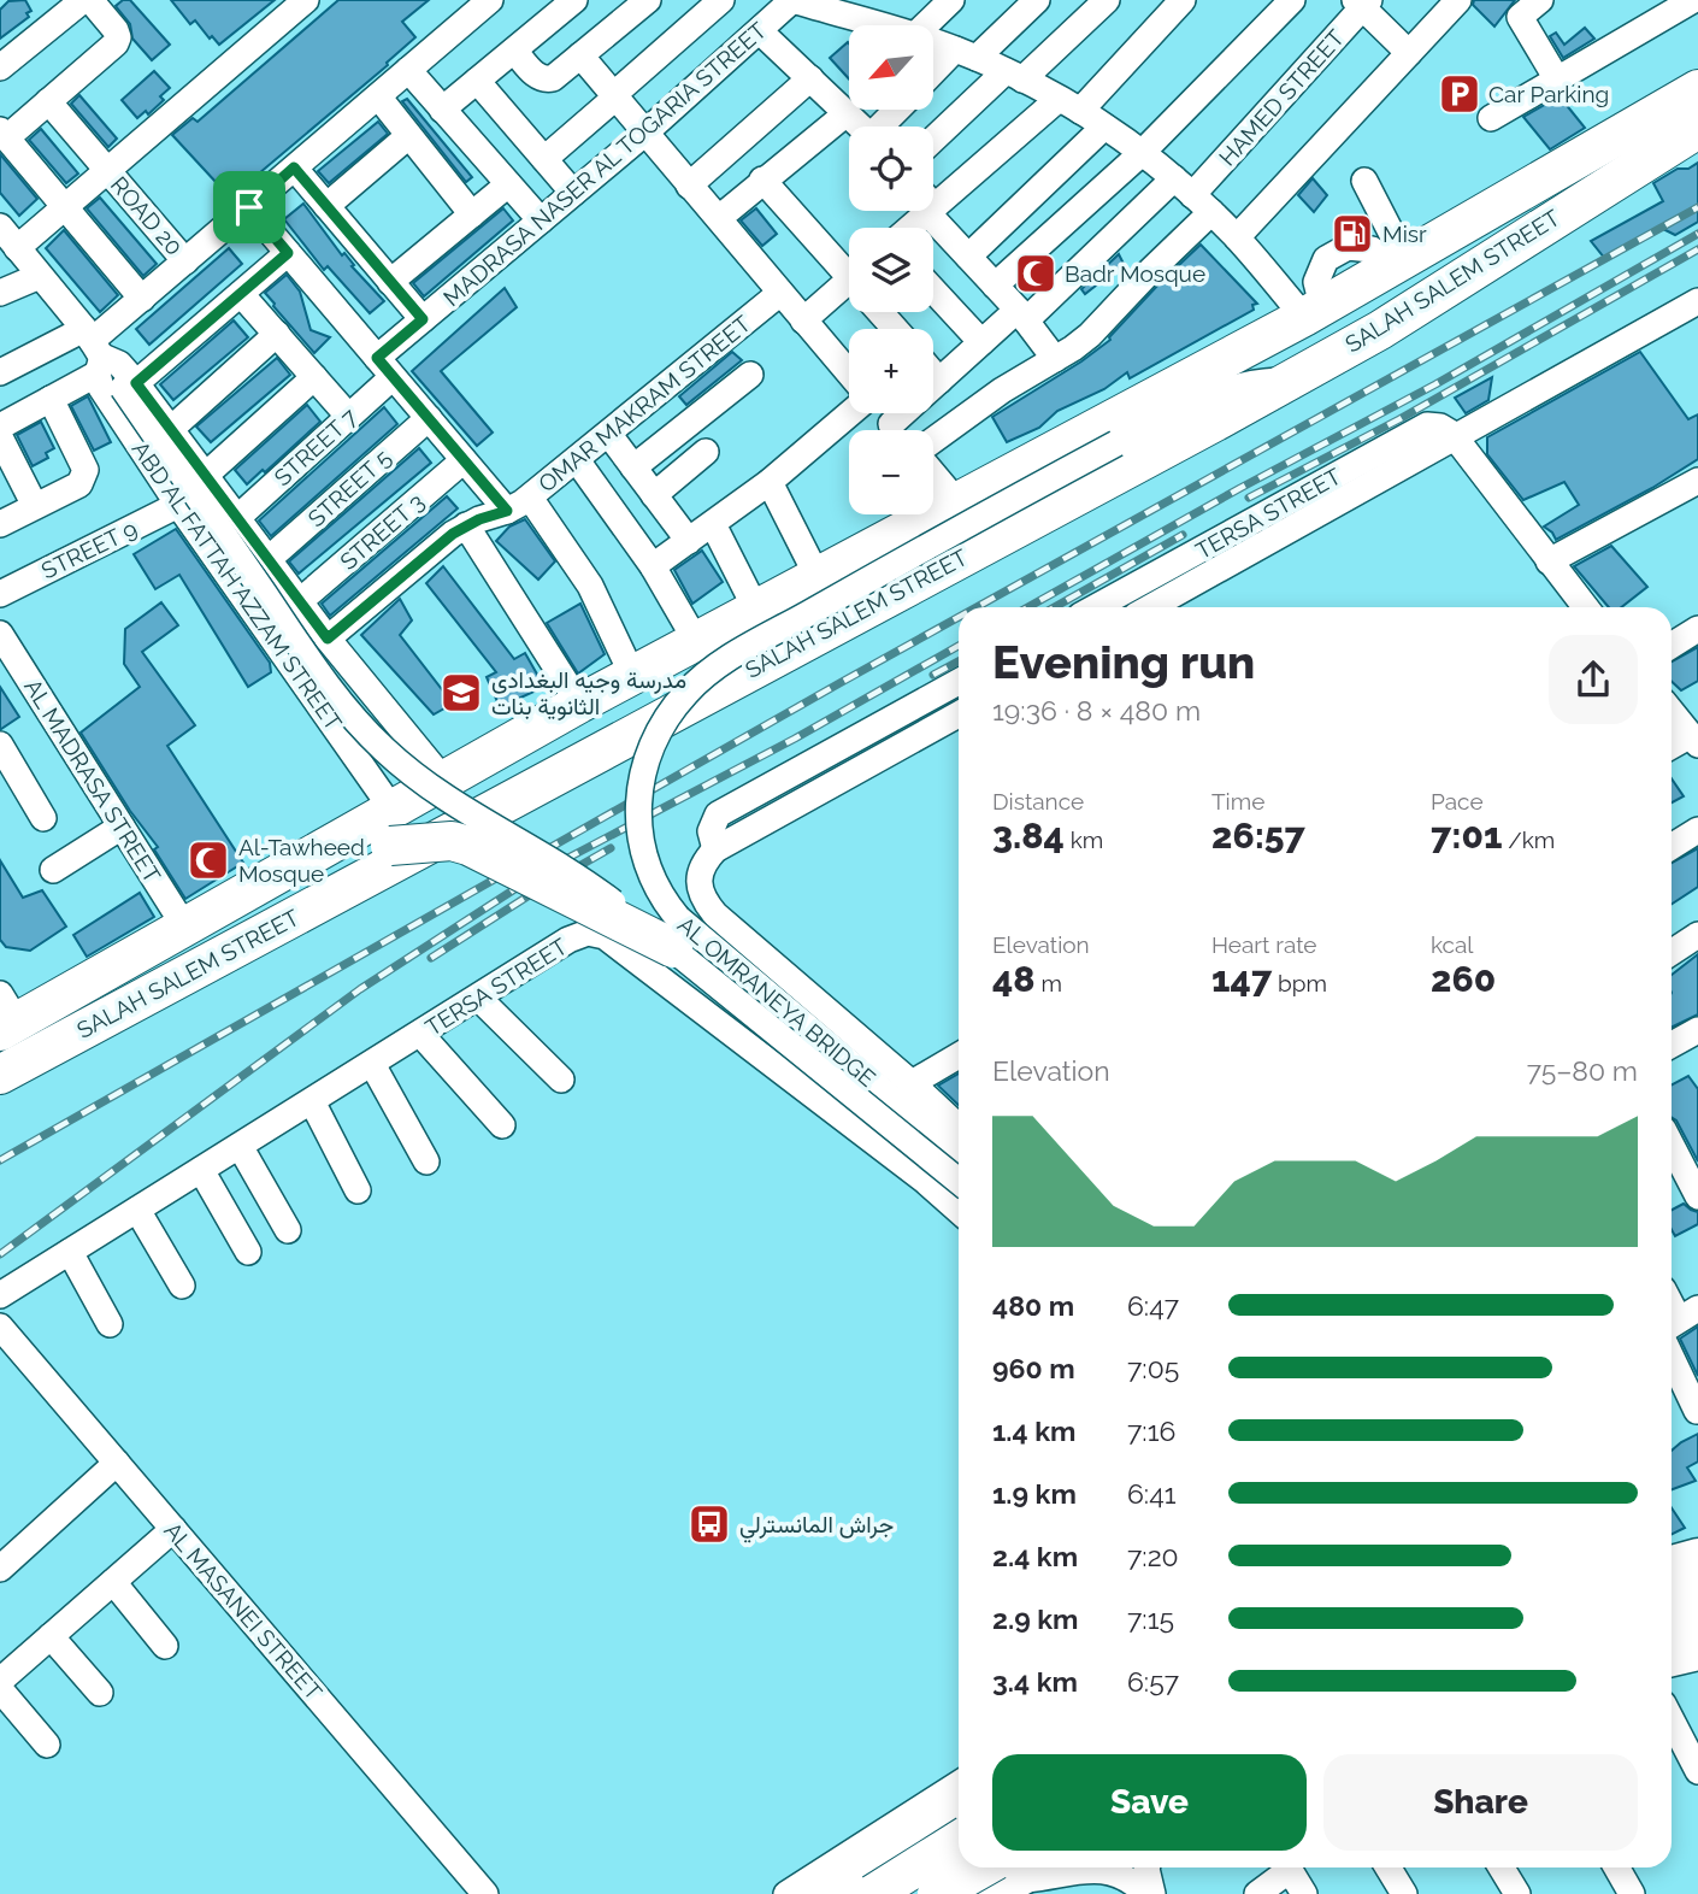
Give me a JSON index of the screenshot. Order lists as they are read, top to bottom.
{
  "streets": {
    "highway": ["SALAH SALEM STREET"],
    "street": [
      "HAMED STREET",
      "MADRASA NASER AL TOGARIA STREET",
      "ROAD 20",
      "OMAR MAKRAM STREET",
      "STREET 7",
      "STREET 5",
      "TERSA STREET",
      "STREET 3",
      "STREET 9",
      "ABD AL FATTAH AZZAM STREET",
      "AL MADRASA STREET",
      "AL OMRANEYA BRIDGE",
      "AL MASANEI STREET"
    ]
  },
  "crossings": [
    ["MADRASA NASER AL TOGARIA STREET", "STREET 7"],
    ["SALAH SALEM STREET", "ABD AL FATTAH AZZAM STREET"],
    ["SALAH SALEM STREET", "AL MADRASA STREET"],
    ["SALAH SALEM STREET", "AL OMRANEYA BRIDGE"],
    ["OMAR MAKRAM STREET", "ABD AL FATTAH AZZAM STREET"],
    ["STREET 7", "ABD AL FATTAH AZZAM STREET"],
    ["STREET 5", "ABD AL FATTAH AZZAM STREET"],
    ["STREET 3", "ABD AL FATTAH AZZAM STREET"],
    ["STREET 9", "ABD AL FATTAH AZZAM STREET"],
    ["ABD AL FATTAH AZZAM STREET", "AL OMRANEYA BRIDGE"]
  ],
  "places": {
    "parking": ["Car Parking"],
    "fuel station": ["Misr"],
    "mosque": ["Badr Mosque", "Al-Tawheed Mosque"],
    "school or university": ["مدرسة وجيه البغدادى الثانوية بنات"],
    "bus stop": ["جراش المانسترلي"]
  },
  "north": "bottom left",
  "page": {
    "map_buttons": ["+", "−"],
    "heading": ["Evening run", "19:36 · 8 × 480 m"],
    "stats": [
      ["Distance", "3.84 km"],
      ["Time", "26:57"],
      ["Pace", "7:01 /km"],
      ["Elevation", "48 m"],
      ["Heart rate", "147 bpm"],
      ["kcal", "260"]
    ],
    "chart": ["Elevation", "75–80 m"],
    "list": [
      {
        "name": "480 m",
        "note": "6:47"
      },
      {
        "name": "960 m",
        "note": "7:05"
      },
      {
        "name": "1.4 km",
        "note": "7:16"
      },
      {
        "name": "1.9 km",
        "note": "6:41"
      },
      {
        "name": "2.4 km",
        "note": "7:20"
      },
      {
        "name": "2.9 km",
        "note": "7:15"
      },
      {
        "name": "3.4 km",
        "note": "6:57"
      }
    ],
    "buttons": ["Save", "Share"]
  }
}
